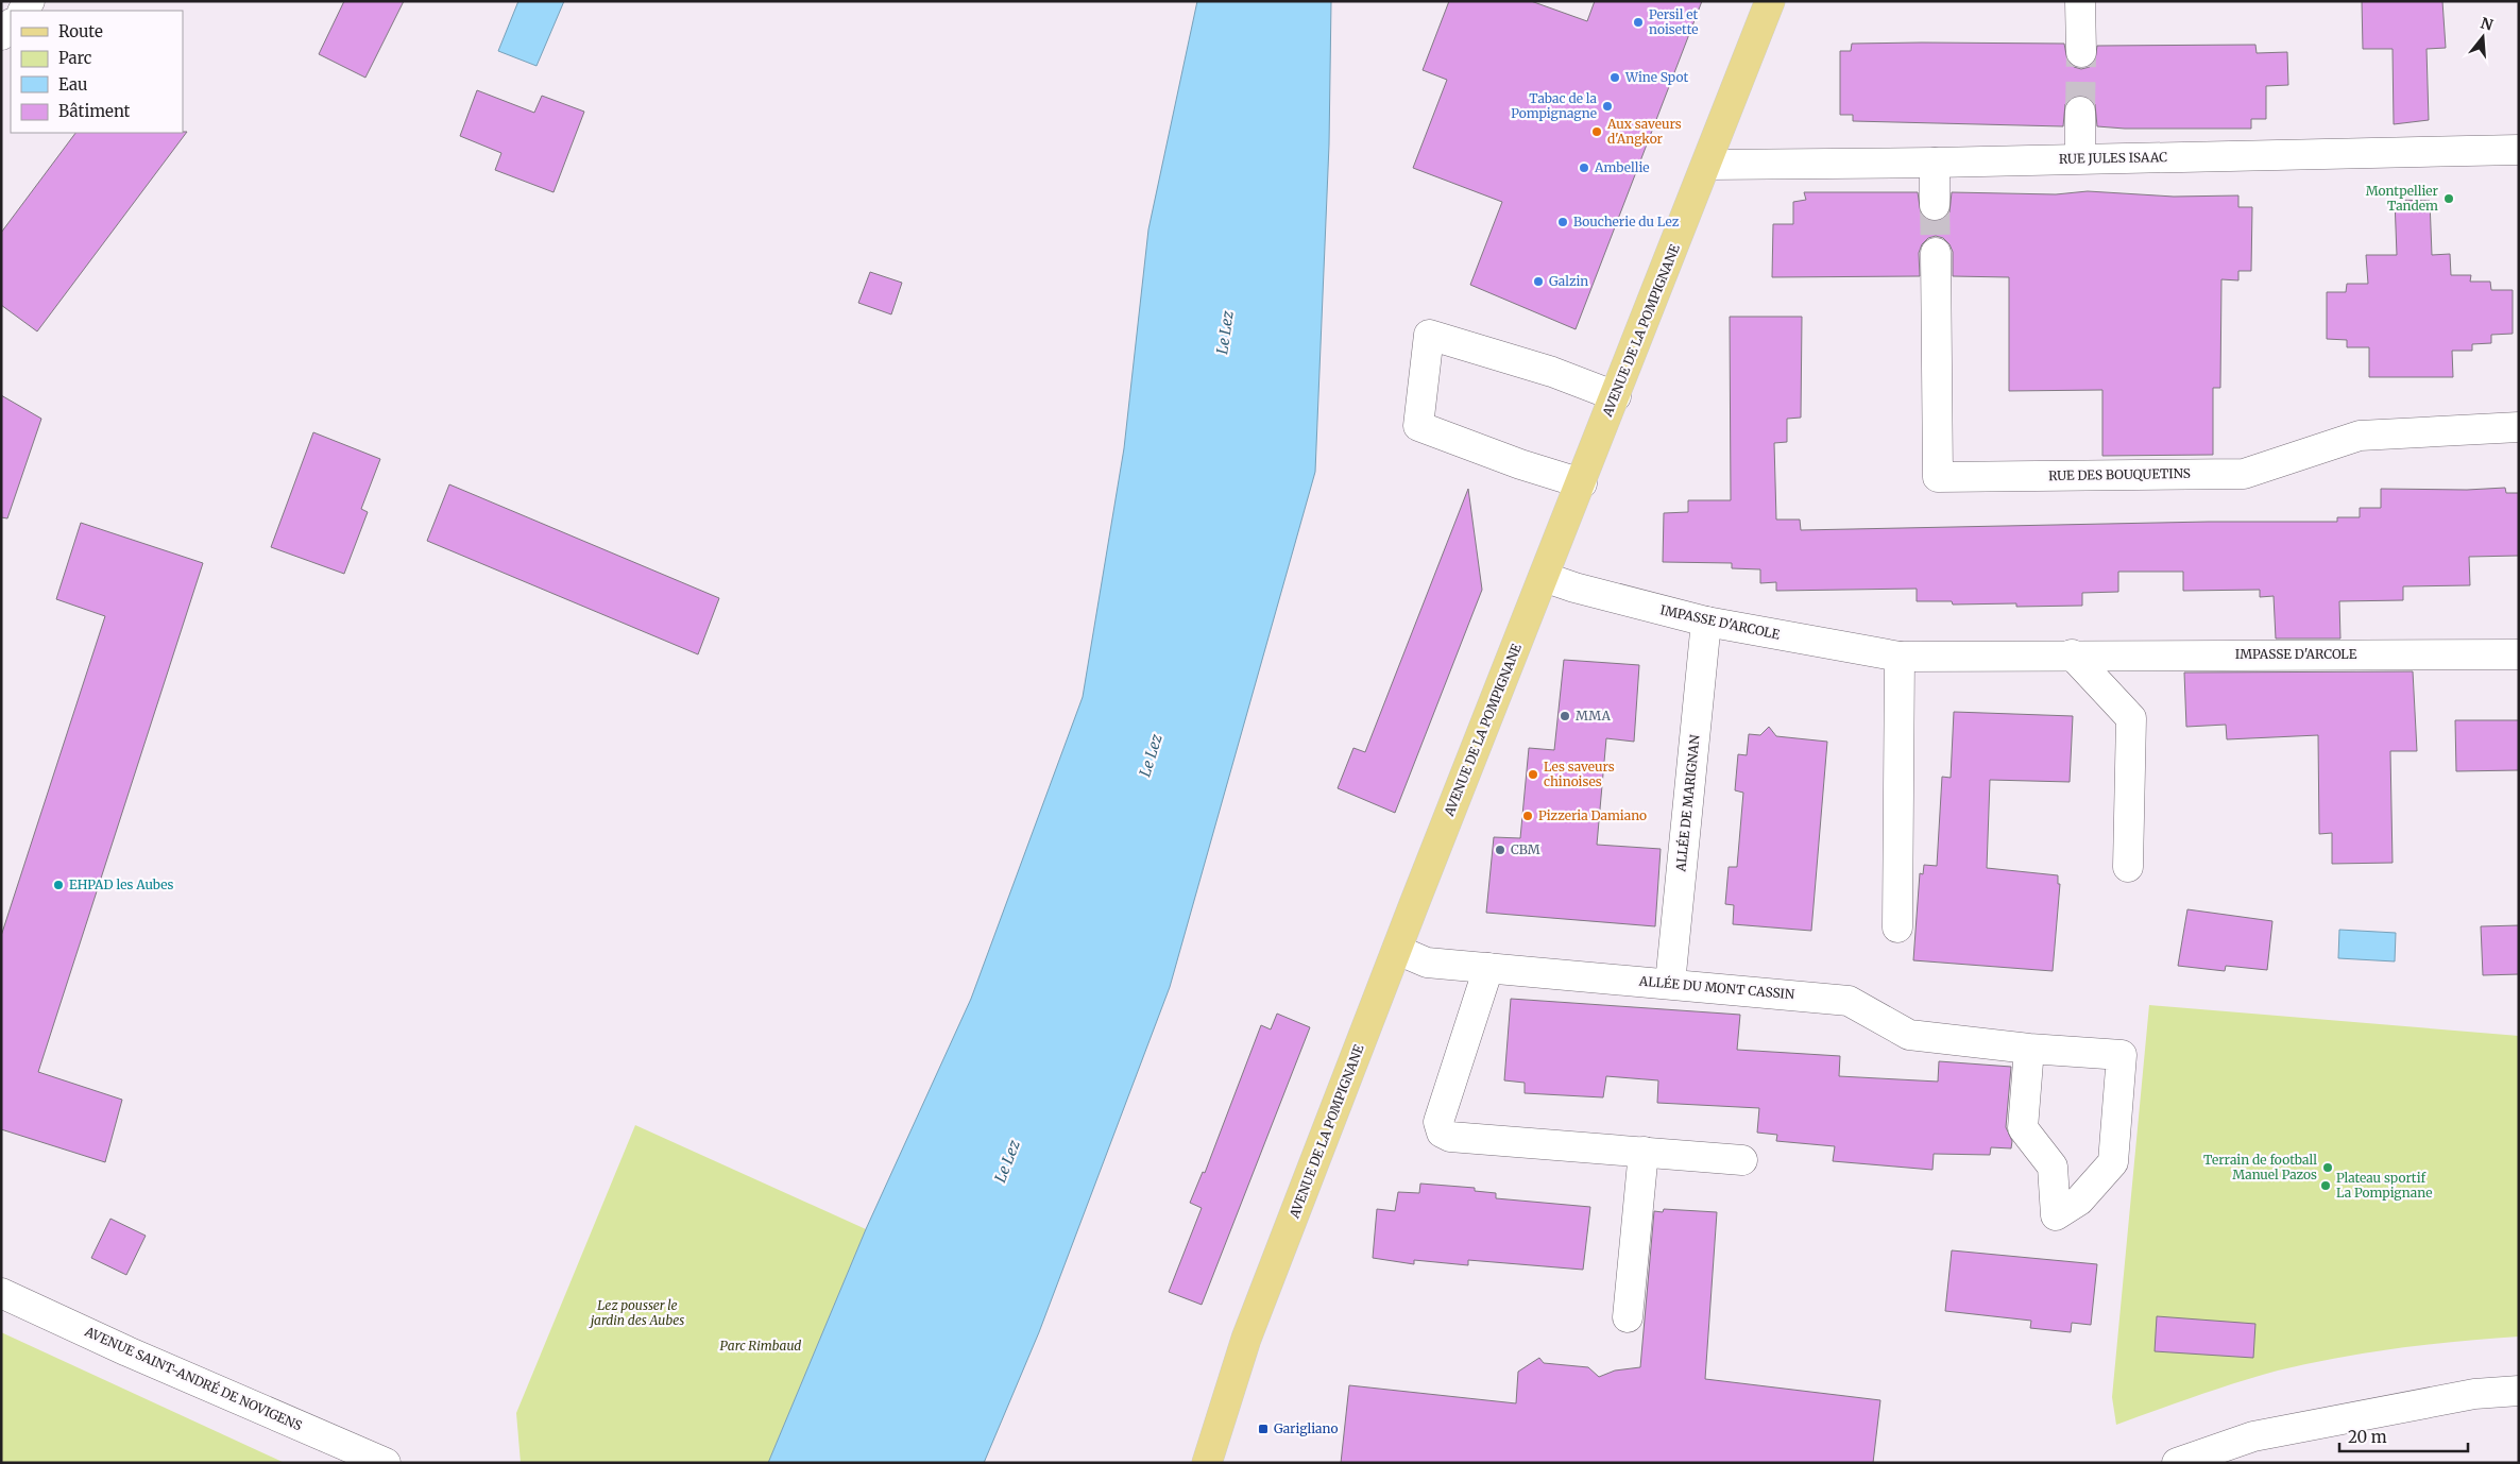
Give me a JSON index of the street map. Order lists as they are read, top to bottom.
{
  "streets": {
    "main road": ["AVENUE DE LA POMPIGNANE"],
    "street": [
      "RUE JULES ISAAC",
      "RUE DES BOUQUETINS",
      "IMPASSE D'ARCOLE",
      "ALLÉE DE MARIGNAN",
      "ALLÉE DU MONT CASSIN",
      "AVENUE SAINT-ANDRÉ DE NOVIGENS"
    ]
  },
  "crossings": [
    ["RUE JULES ISAAC", "AVENUE DE LA POMPIGNANE"],
    ["AVENUE DE LA POMPIGNANE", "IMPASSE D'ARCOLE"],
    ["AVENUE DE LA POMPIGNANE", "ALLÉE DU MONT CASSIN"],
    ["IMPASSE D'ARCOLE", "ALLÉE DE MARIGNAN"],
    ["ALLÉE DE MARIGNAN", "ALLÉE DU MONT CASSIN"]
  ],
  "water": ["Le Lez"],
  "parks": ["Lez pousser le jardin des Aubes", "Parc Rimbaud"],
  "places": {
    "other": [
      "Persil et noisette",
      "Wine Spot",
      "Tabac de la Pompignagne",
      "Aux saveurs d'Angkor",
      "Ambellie",
      "Montpellier Tandem",
      "Boucherie du Lez",
      "Galzin",
      "MMA",
      "Les saveurs chinoises",
      "Pizzeria Damiano",
      "CBM",
      "EHPAD les Aubes",
      "Terrain de football Manuel Pazos",
      "Plateau sportif La Pompignane"
    ],
    "transit": ["Garigliano"]
  },
  "legend": [
    "Route",
    "Parc",
    "Eau",
    "Bâtiment"
  ],
  "scale_bar": "20 m",
  "north": "top"
}
